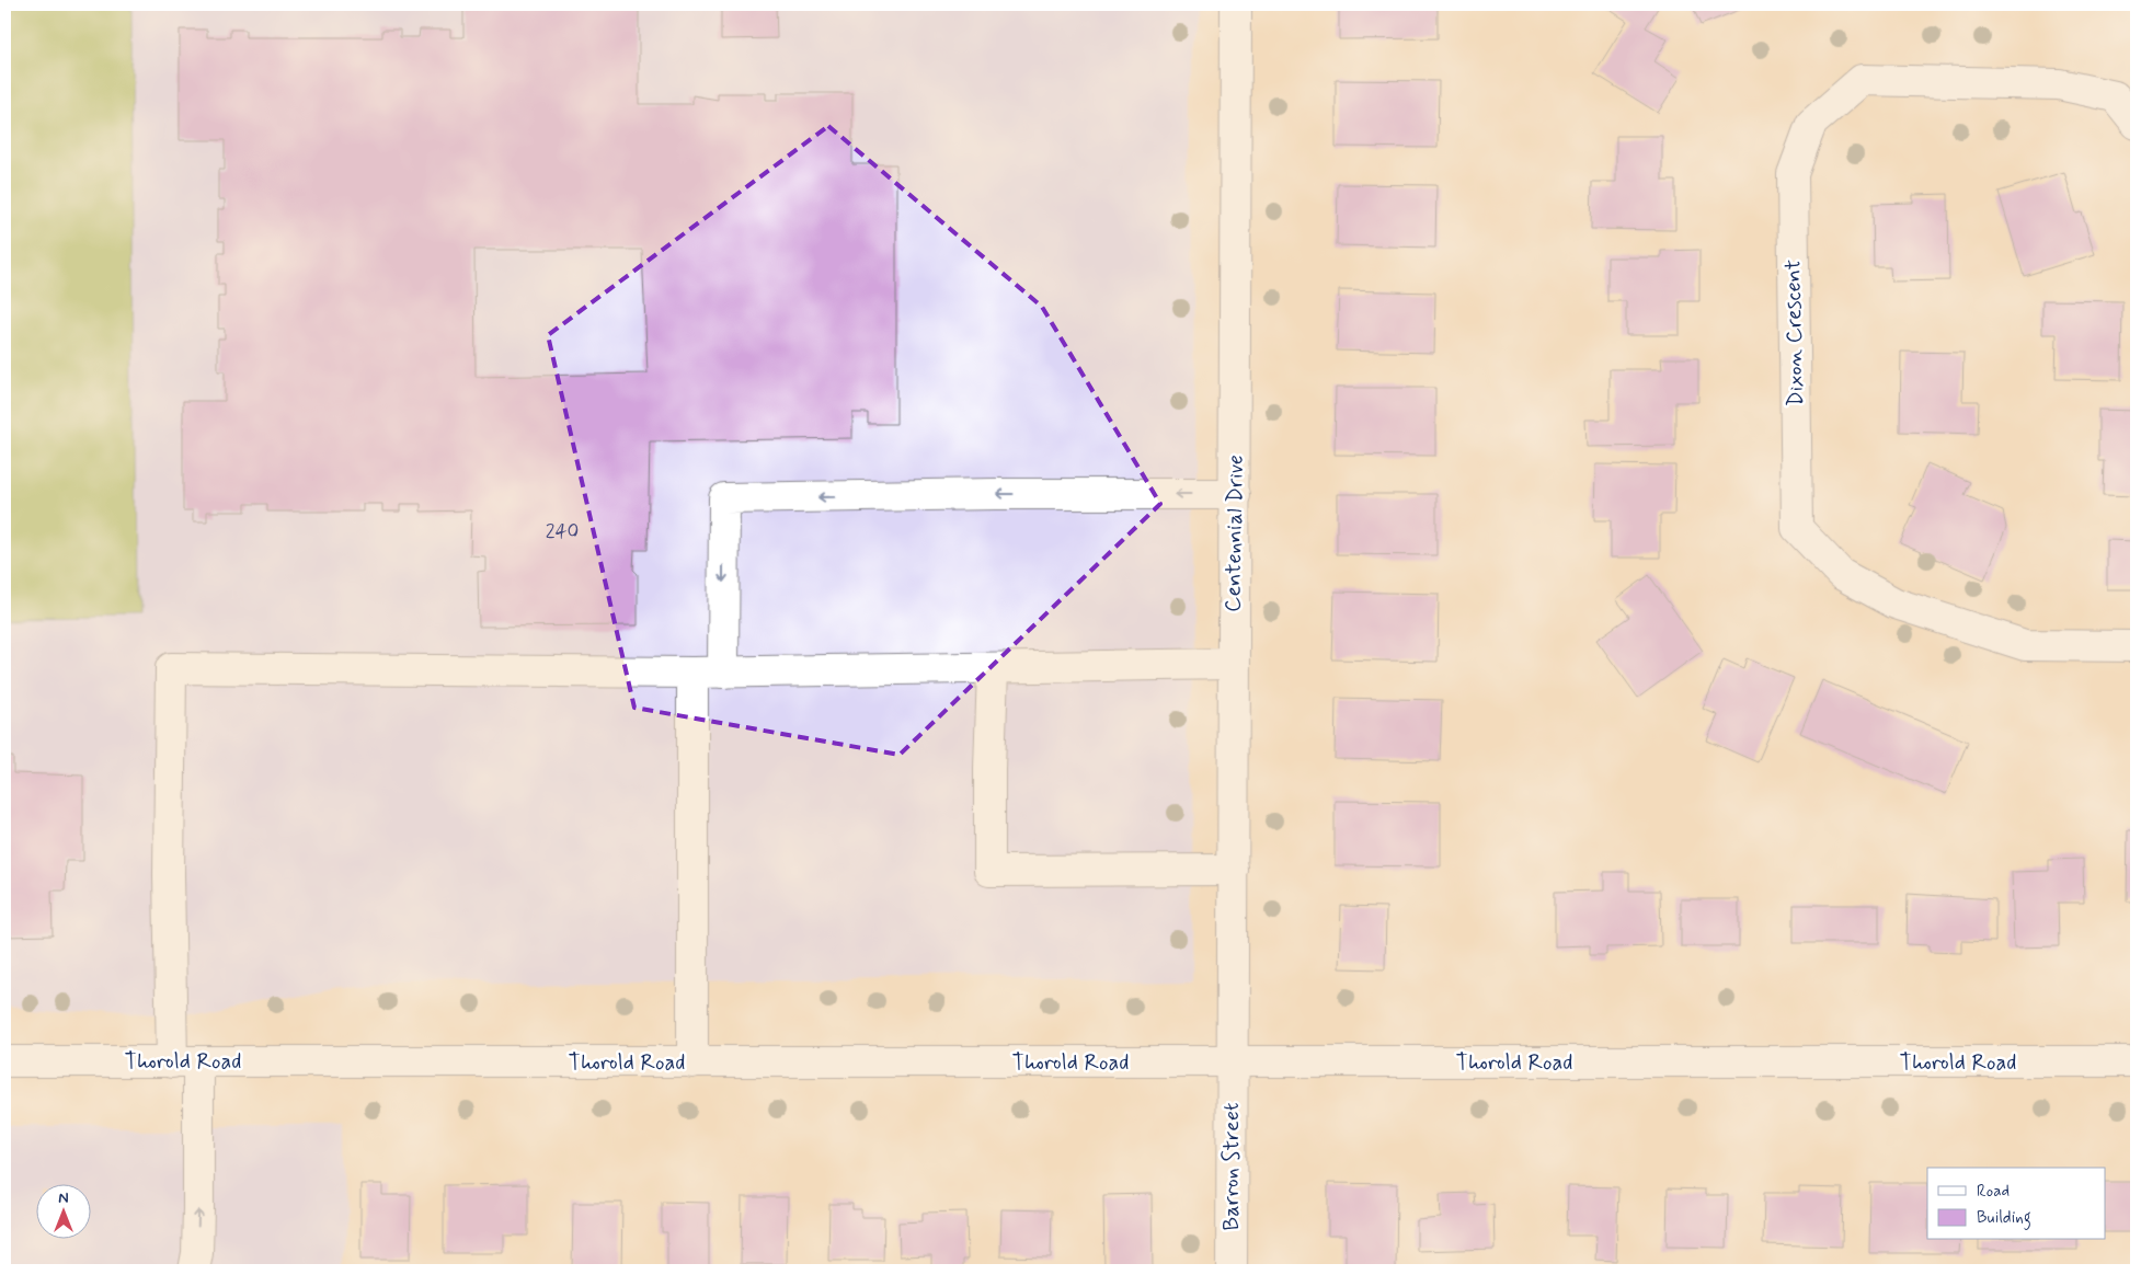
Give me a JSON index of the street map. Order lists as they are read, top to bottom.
{
  "streets": {
    "street": [
      "Dixon Crescent",
      "Centennial Drive",
      "Thorold Road",
      "Barron Street"
    ]
  },
  "crossings": [
    ["Centennial Drive", "Thorold Road"],
    ["Centennial Drive", "Barron Street"],
    ["Thorold Road", "Barron Street"]
  ],
  "house_numbers": ["240"],
  "legend": ["Road", "Building"],
  "north": "top"
}
